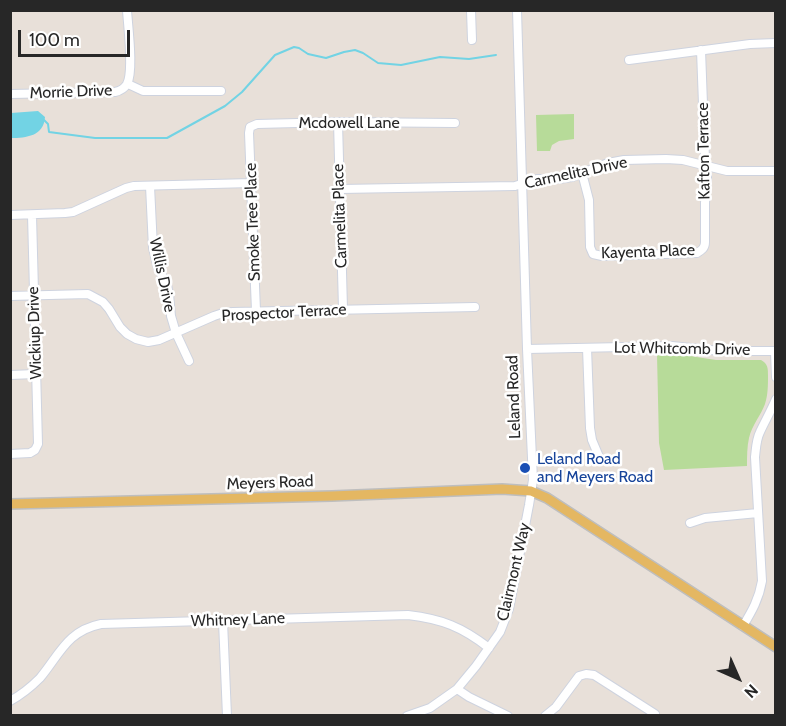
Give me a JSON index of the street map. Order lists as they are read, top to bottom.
{
  "streets": {
    "main road": ["Meyers Road"],
    "street": [
      "Morrie Drive",
      "Mcdowell Lane",
      "Kafton Terrace",
      "Carmelita Drive",
      "Carmelita Place",
      "Smoke Tree Place",
      "Kayenta Place",
      "Willis Drive",
      "Prospector Terrace",
      "Wickiup Drive",
      "Lot Whitcomb Drive",
      "Leland Road",
      "Clairmont Way",
      "Whitney Lane"
    ]
  },
  "crossings": [
    ["Mcdowell Lane", "Carmelita Place"],
    ["Mcdowell Lane", "Smoke Tree Place"],
    ["Kafton Terrace", "Carmelita Drive"],
    ["Kafton Terrace", "Kayenta Place"],
    ["Carmelita Drive", "Carmelita Place"],
    ["Carmelita Drive", "Kayenta Place"],
    ["Carmelita Drive", "Leland Road"],
    ["Carmelita Place", "Prospector Terrace"],
    ["Smoke Tree Place", "Prospector Terrace"],
    ["Willis Drive", "Prospector Terrace"],
    ["Prospector Terrace", "Wickiup Drive"],
    ["Lot Whitcomb Drive", "Leland Road"],
    ["Leland Road", "Meyers Road"],
    ["Leland Road", "Clairmont Way"],
    ["Meyers Road", "Clairmont Way"],
    ["Clairmont Way", "Whitney Lane"]
  ],
  "places": ["Leland Road and Meyers Road"],
  "scale_bar": "100 m",
  "north": "bottom right"
}
